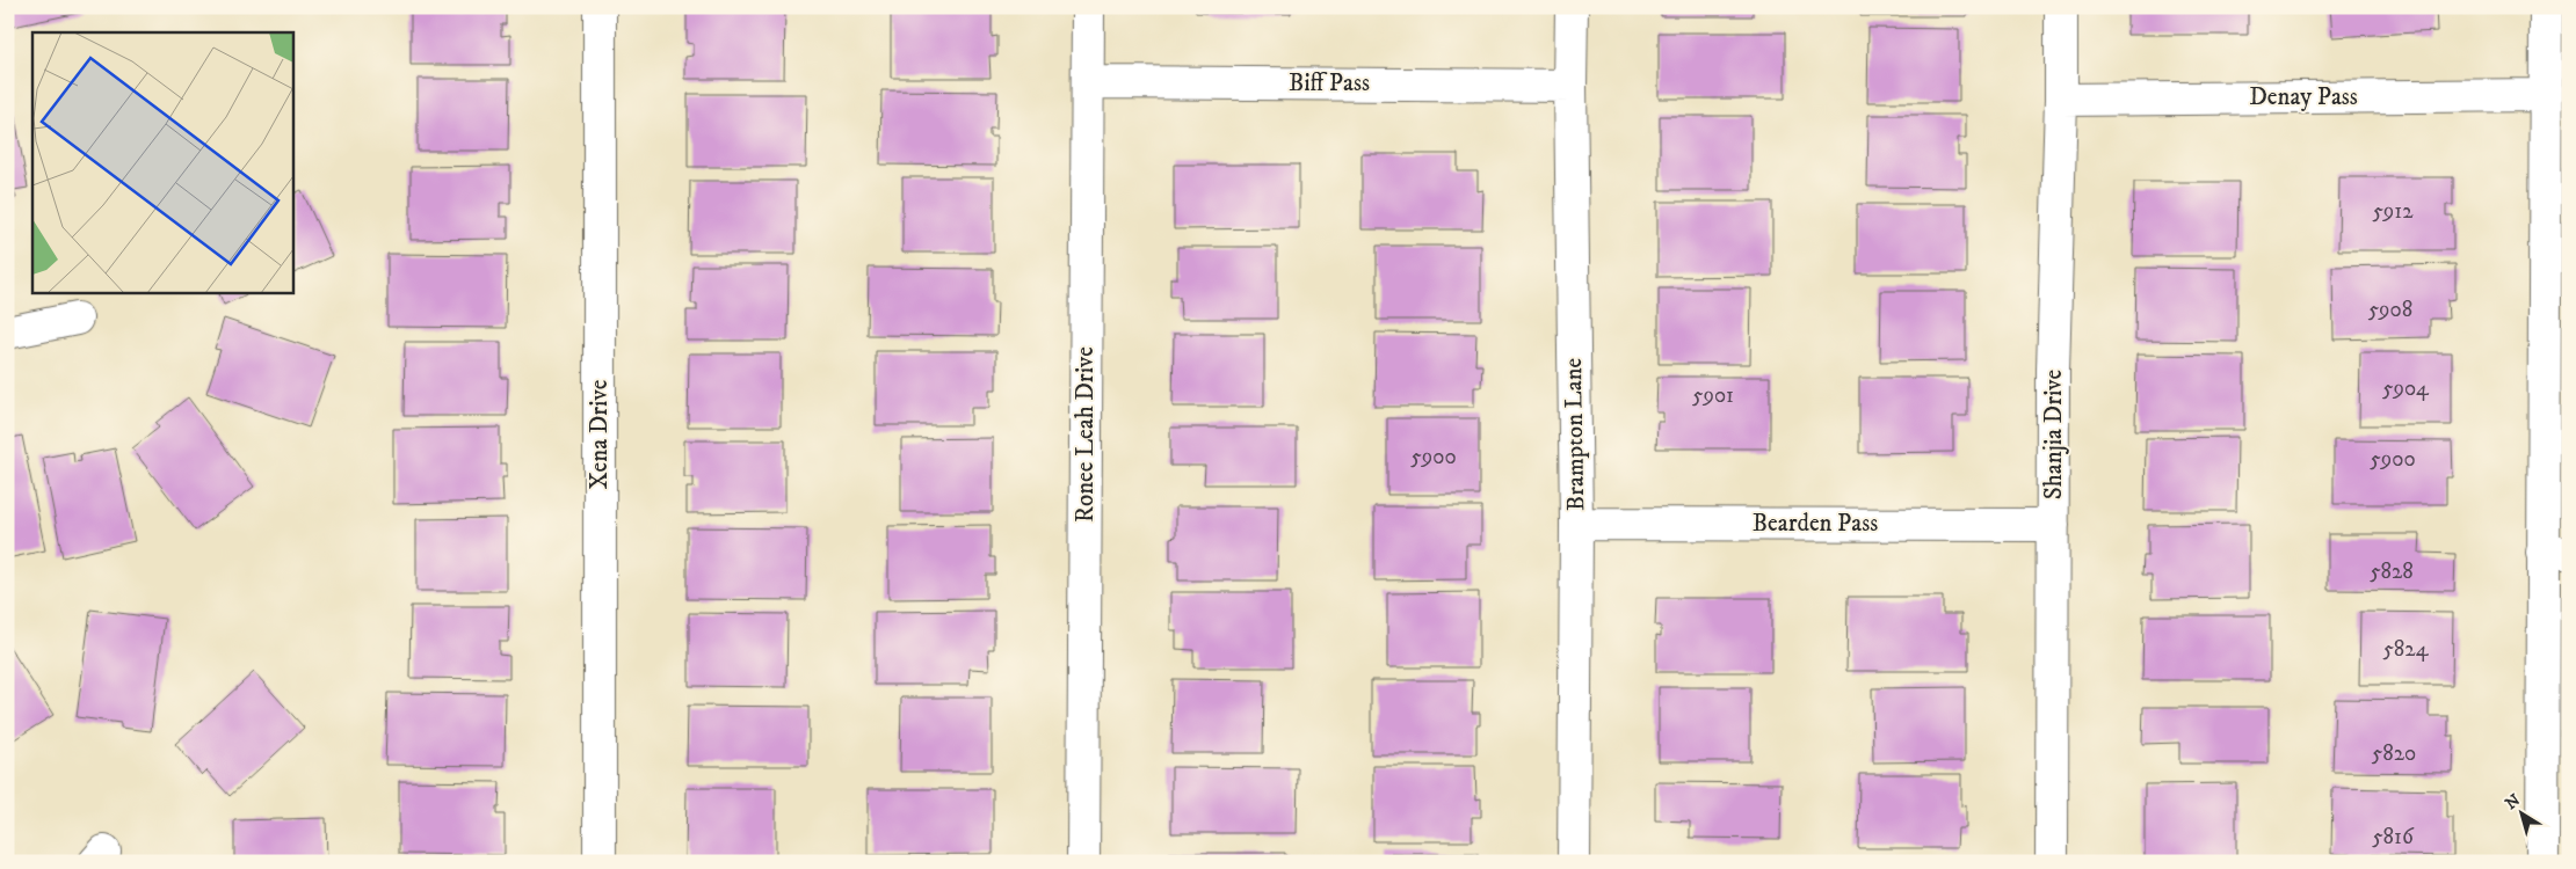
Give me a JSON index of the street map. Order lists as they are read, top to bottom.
{
  "streets": {
    "street": [
      "Biff Pass",
      "Denay Pass",
      "Xena Drive",
      "Ronee Leah Drive",
      "Brampton Lane",
      "Shanjia Drive",
      "Bearden Pass"
    ]
  },
  "crossings": [
    ["Biff Pass", "Ronee Leah Drive"],
    ["Biff Pass", "Brampton Lane"],
    ["Denay Pass", "Shanjia Drive"],
    ["Brampton Lane", "Bearden Pass"],
    ["Shanjia Drive", "Bearden Pass"]
  ],
  "house_numbers": [
    "5912",
    "5908",
    "5904",
    "5901",
    "5900",
    "5900",
    "5828",
    "5824",
    "5820",
    "5816"
  ],
  "north": "top left"
}
